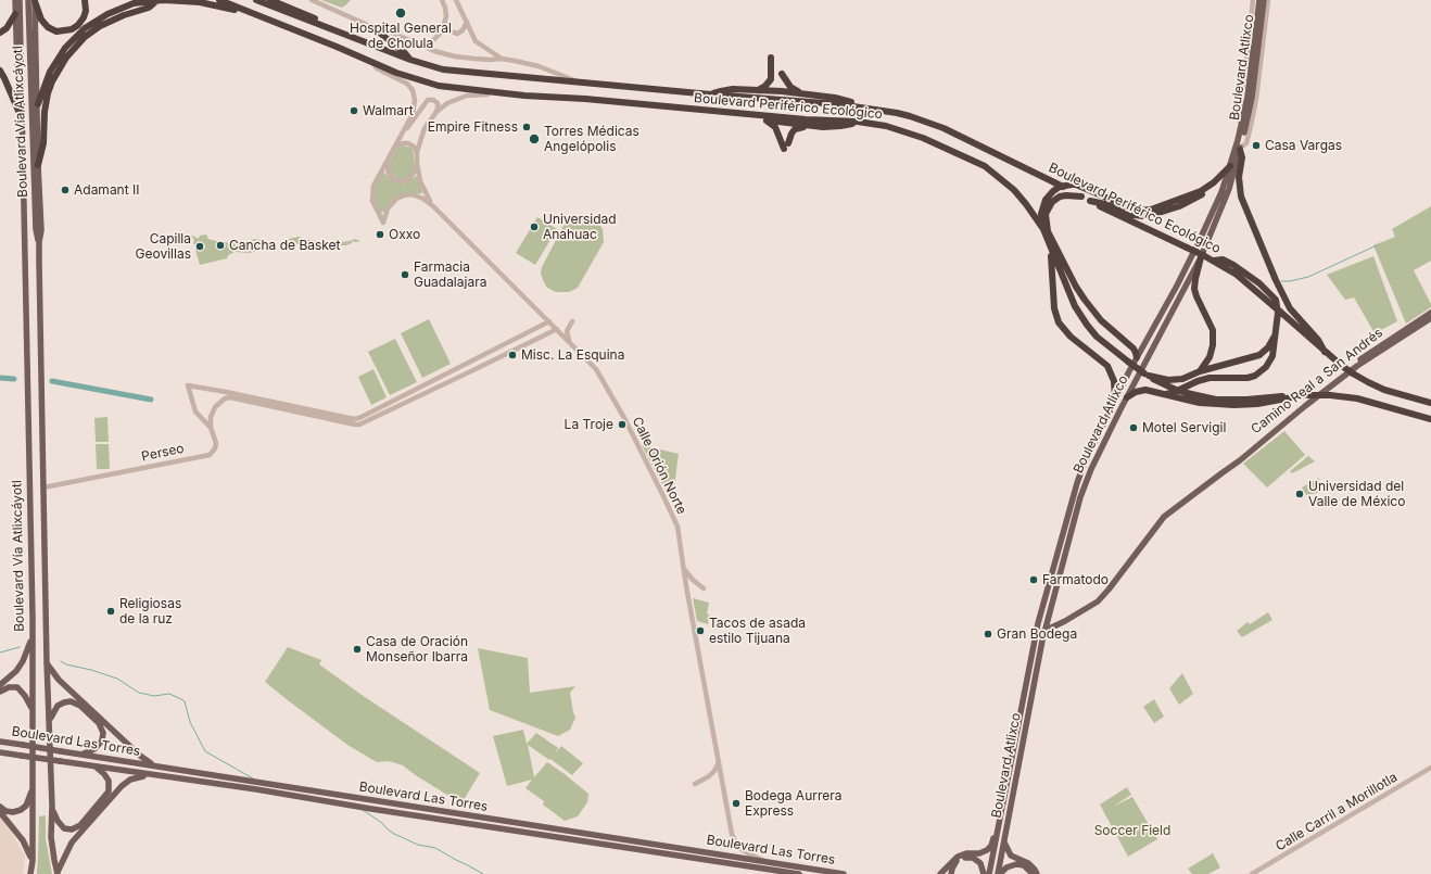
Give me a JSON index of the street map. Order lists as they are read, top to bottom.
{
  "streets": {
    "highway": ["Boulevard Periférico Ecológico"],
    "main road": [
      "Boulevard Atlixco",
      "Boulevard Vía Atlixcáyotl",
      "Camino Real a San Andrés",
      "Boulevard Las Torres"
    ],
    "street": ["Perseo", "Calle Orión Norte", "Calle Carril a Morillotla"]
  },
  "crossings": [
    ["Boulevard Atlixco", "Boulevard Periférico Ecológico"],
    ["Boulevard Atlixco", "Camino Real a San Andrés"],
    ["Boulevard Vía Atlixcáyotl", "Perseo"],
    ["Calle Orión Norte", "Boulevard Las Torres"]
  ],
  "parks": ["Soccer Field"],
  "places": [
    "Hospital General de Cholula",
    "Walmart",
    "Empire Fitness",
    "Torres Médicas Angelópolis",
    "Casa Vargas",
    "Adamant II",
    "Universidad Anahuac",
    "Oxxo",
    "Cancha de Basket",
    "Capilla Geovillas",
    "Farmacia Guadalajara",
    "Misc. La Esquina",
    "La Troje",
    "Motel Servigil",
    "Universidad del Valle de México",
    "Farmatodo",
    "Religiosas de la ruz",
    "Tacos de asada estilo Tijuana",
    "Gran Bodega",
    "Casa de Oración Monseñor Ibarra",
    "Bodega Aurrera Express"
  ]
}
